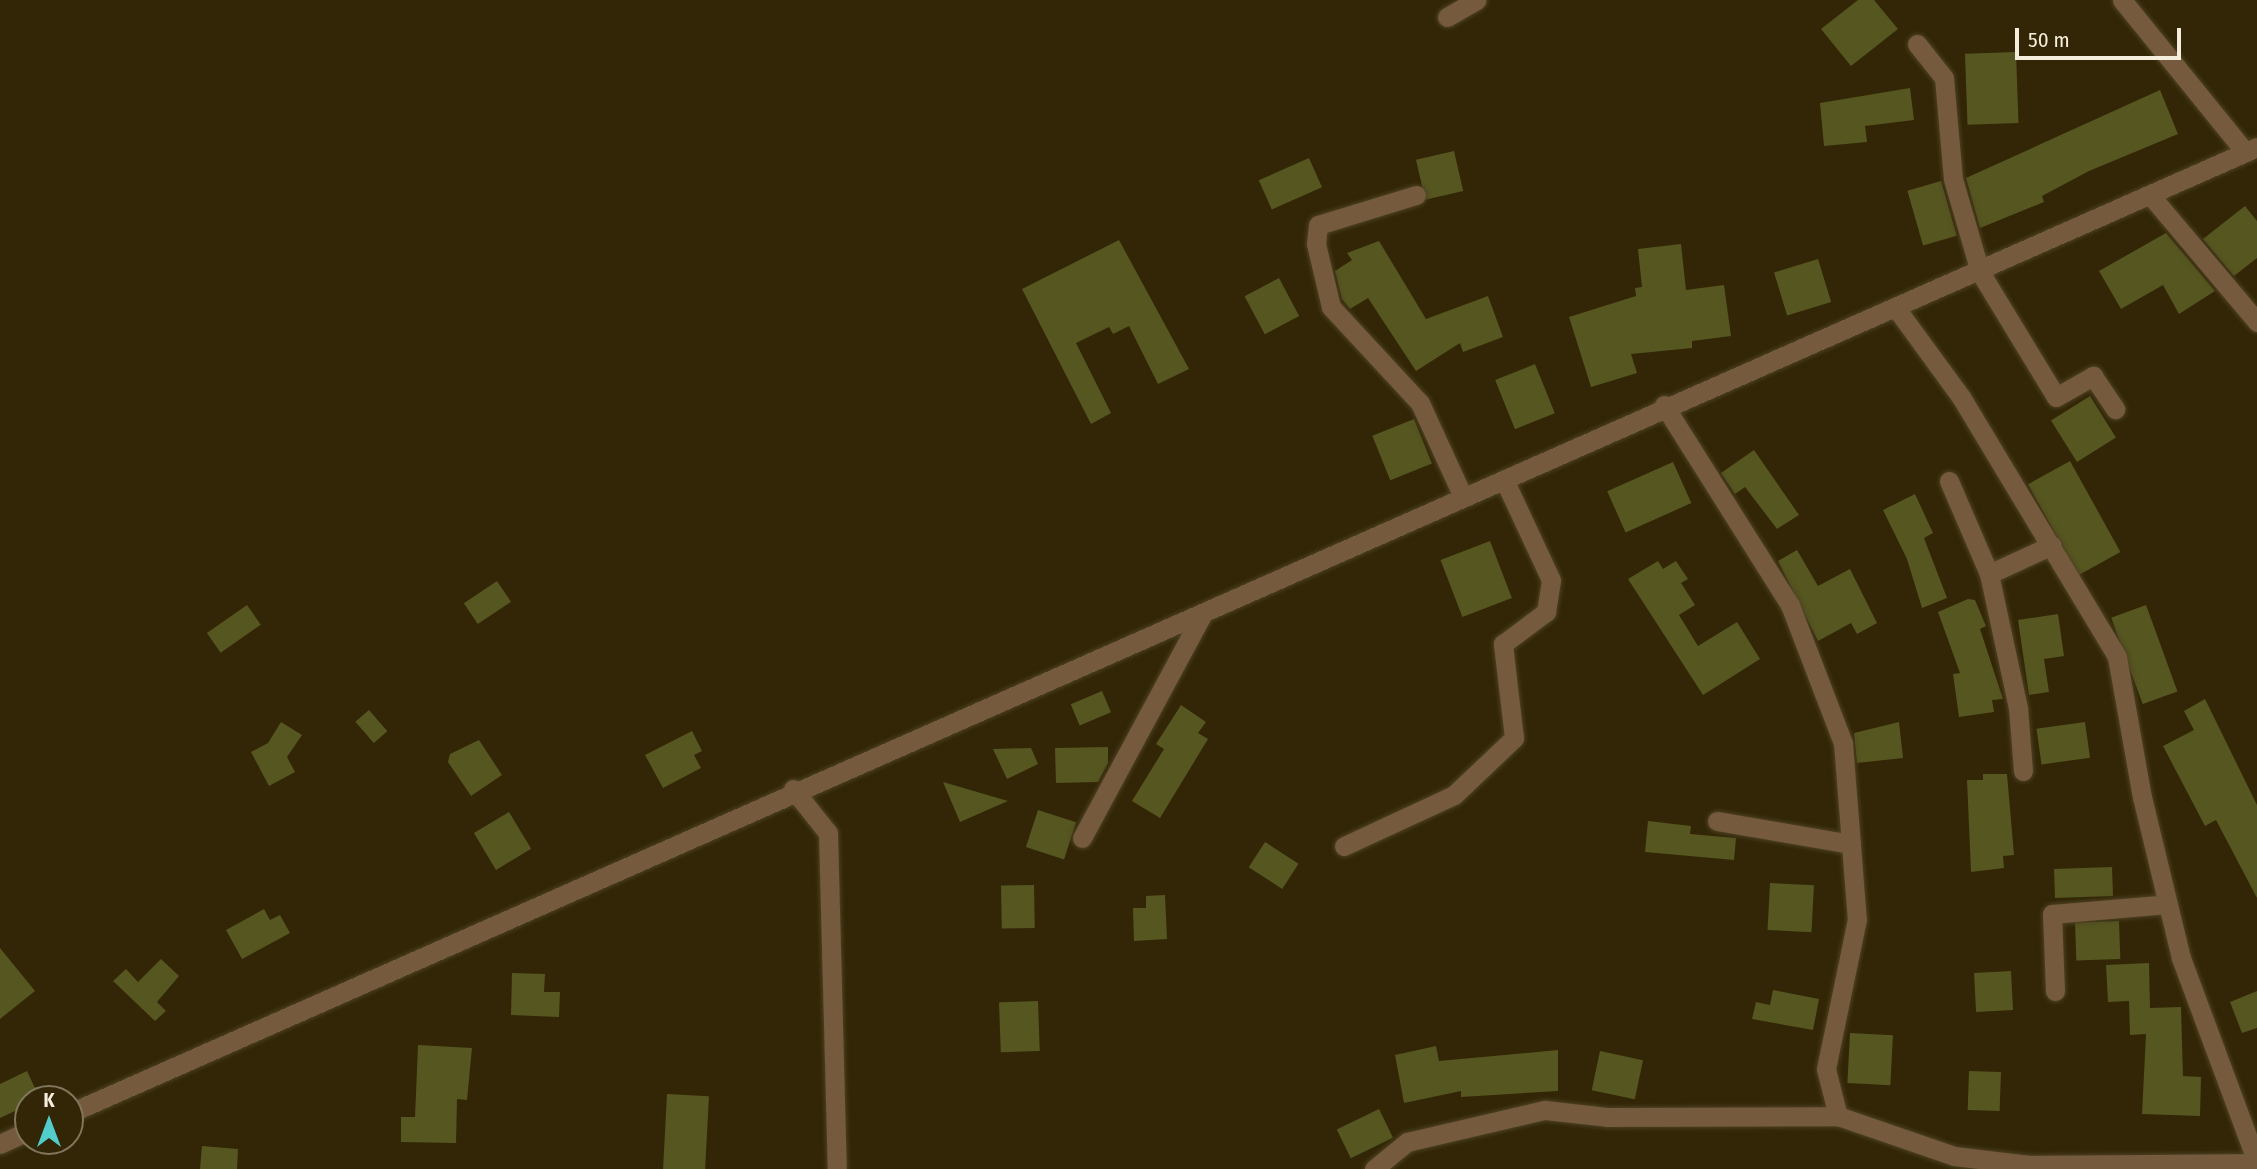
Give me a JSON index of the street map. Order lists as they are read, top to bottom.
{
  "scale_bar": "50 m",
  "north": "top"
}
